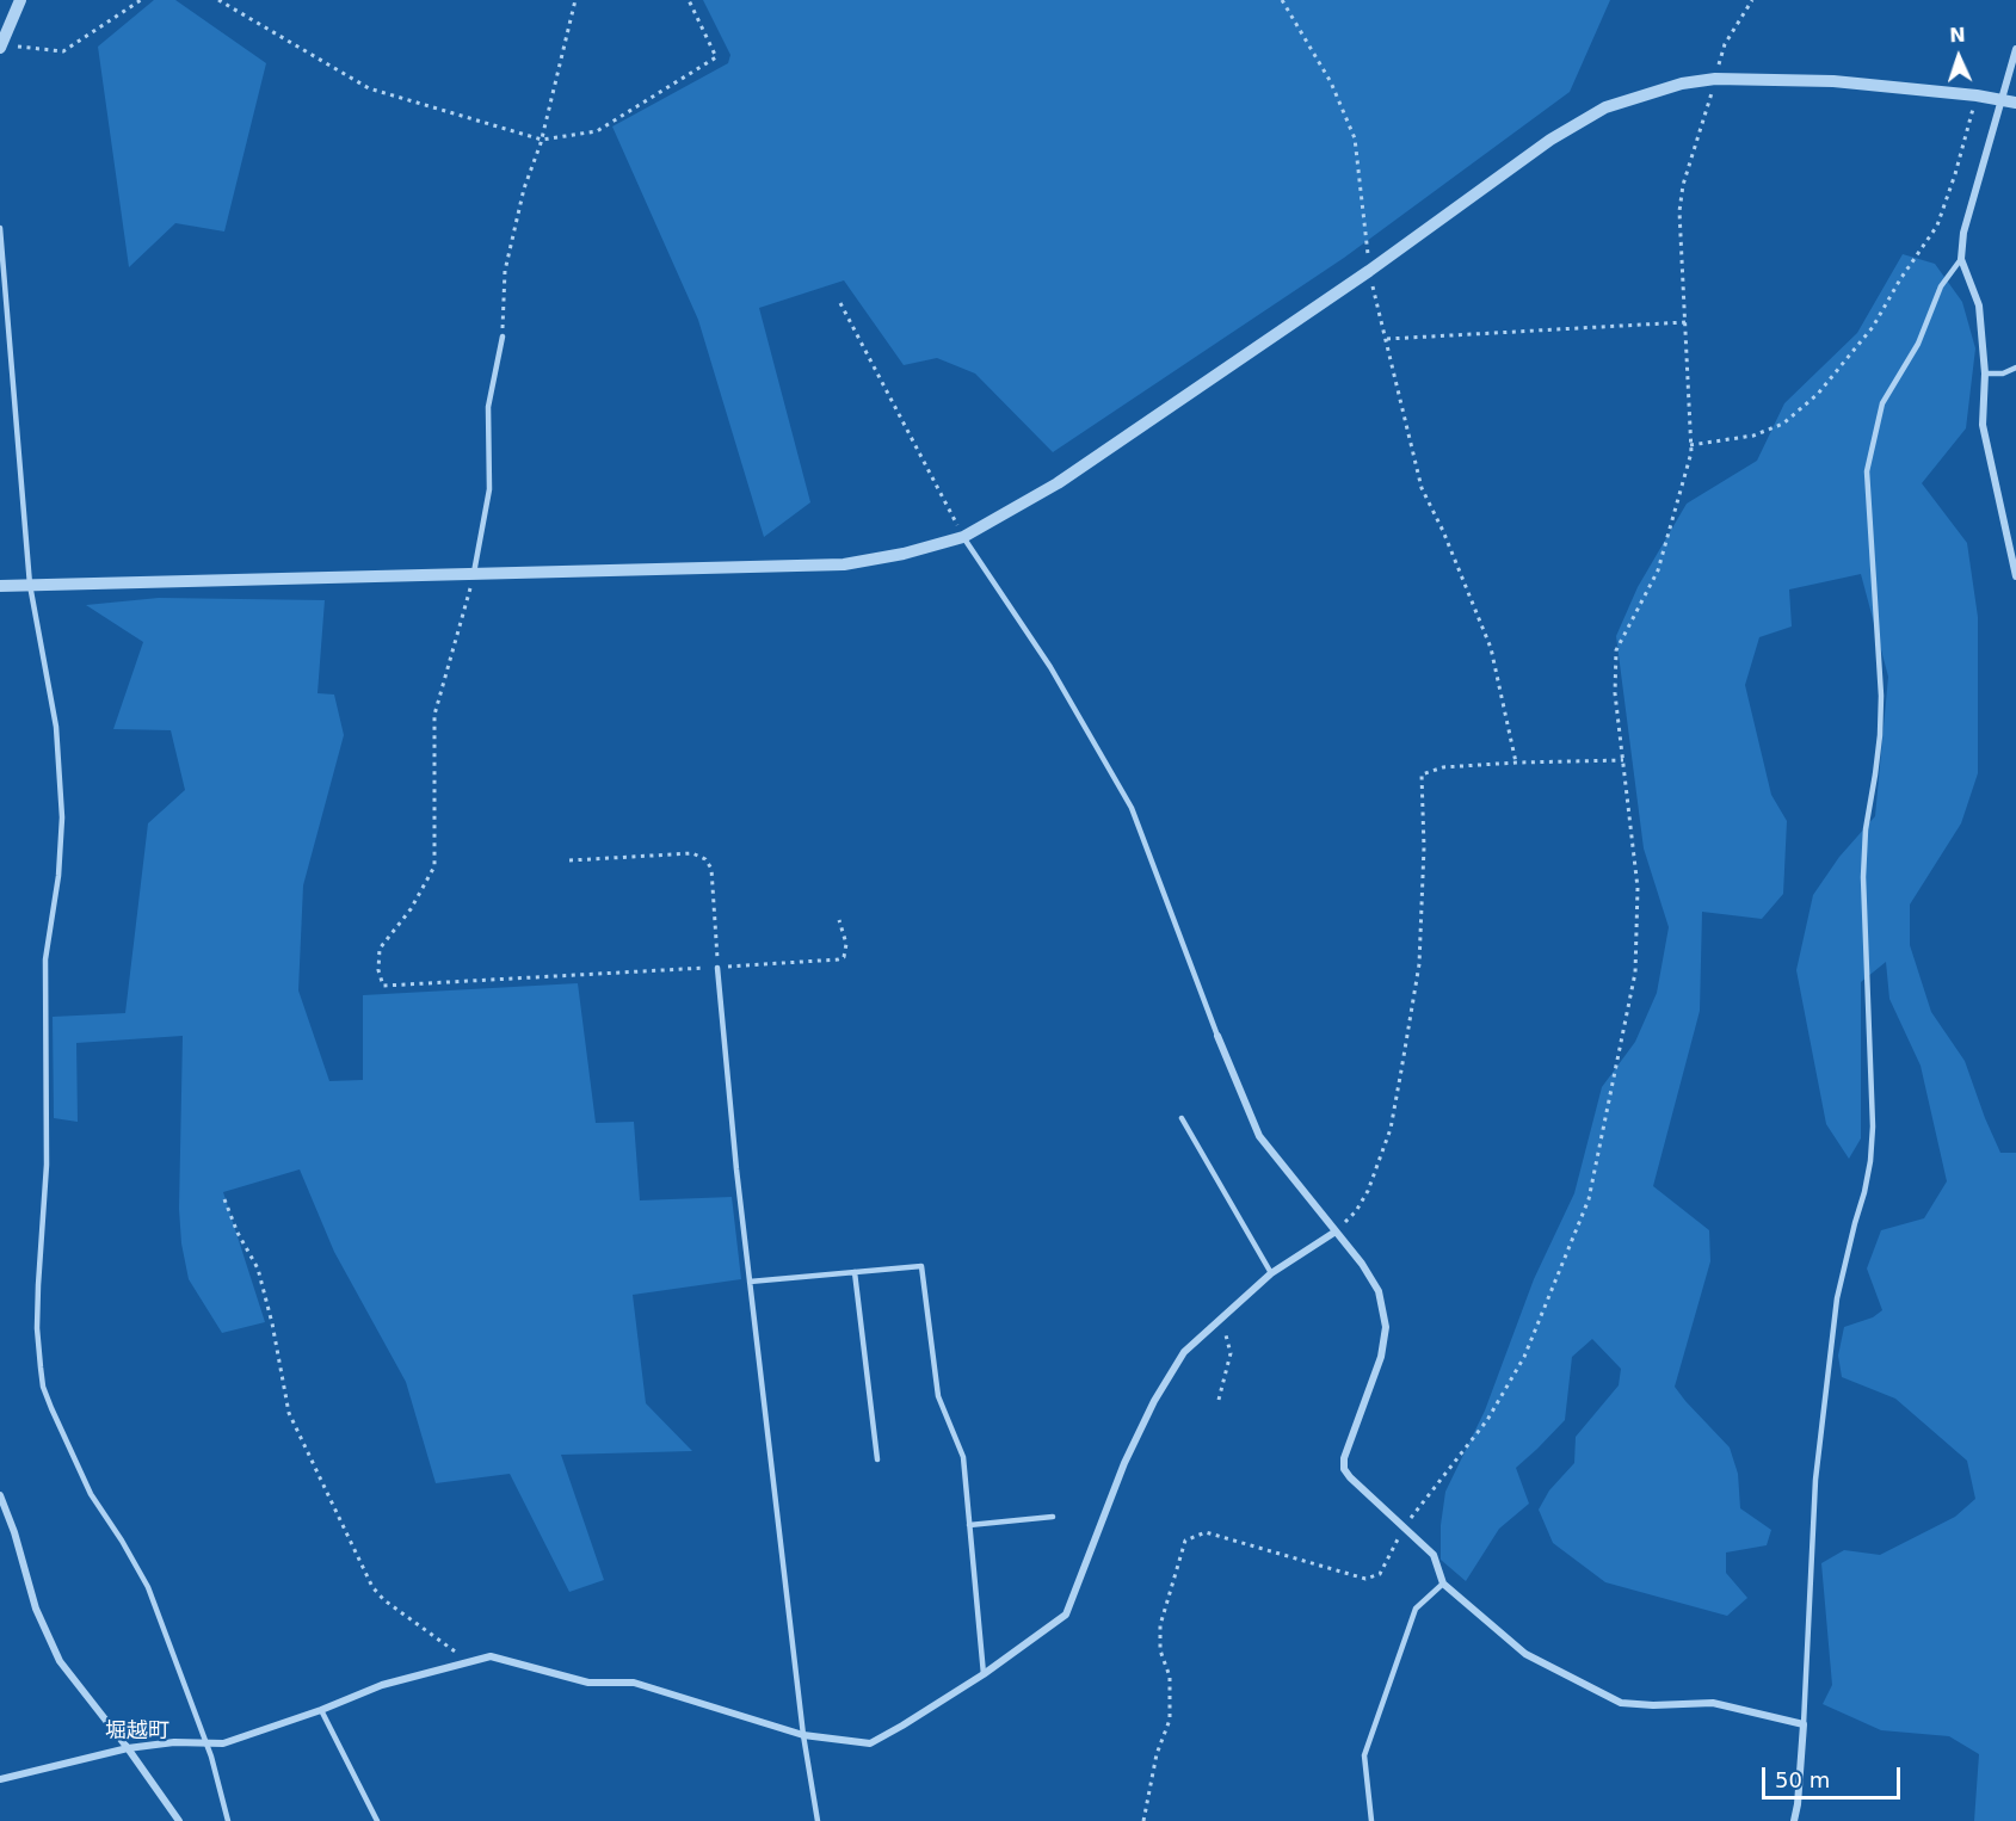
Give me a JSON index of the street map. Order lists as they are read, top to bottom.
{
  "districts": ["堀越町"],
  "scale_bar": "50 m",
  "north": "top"
}
